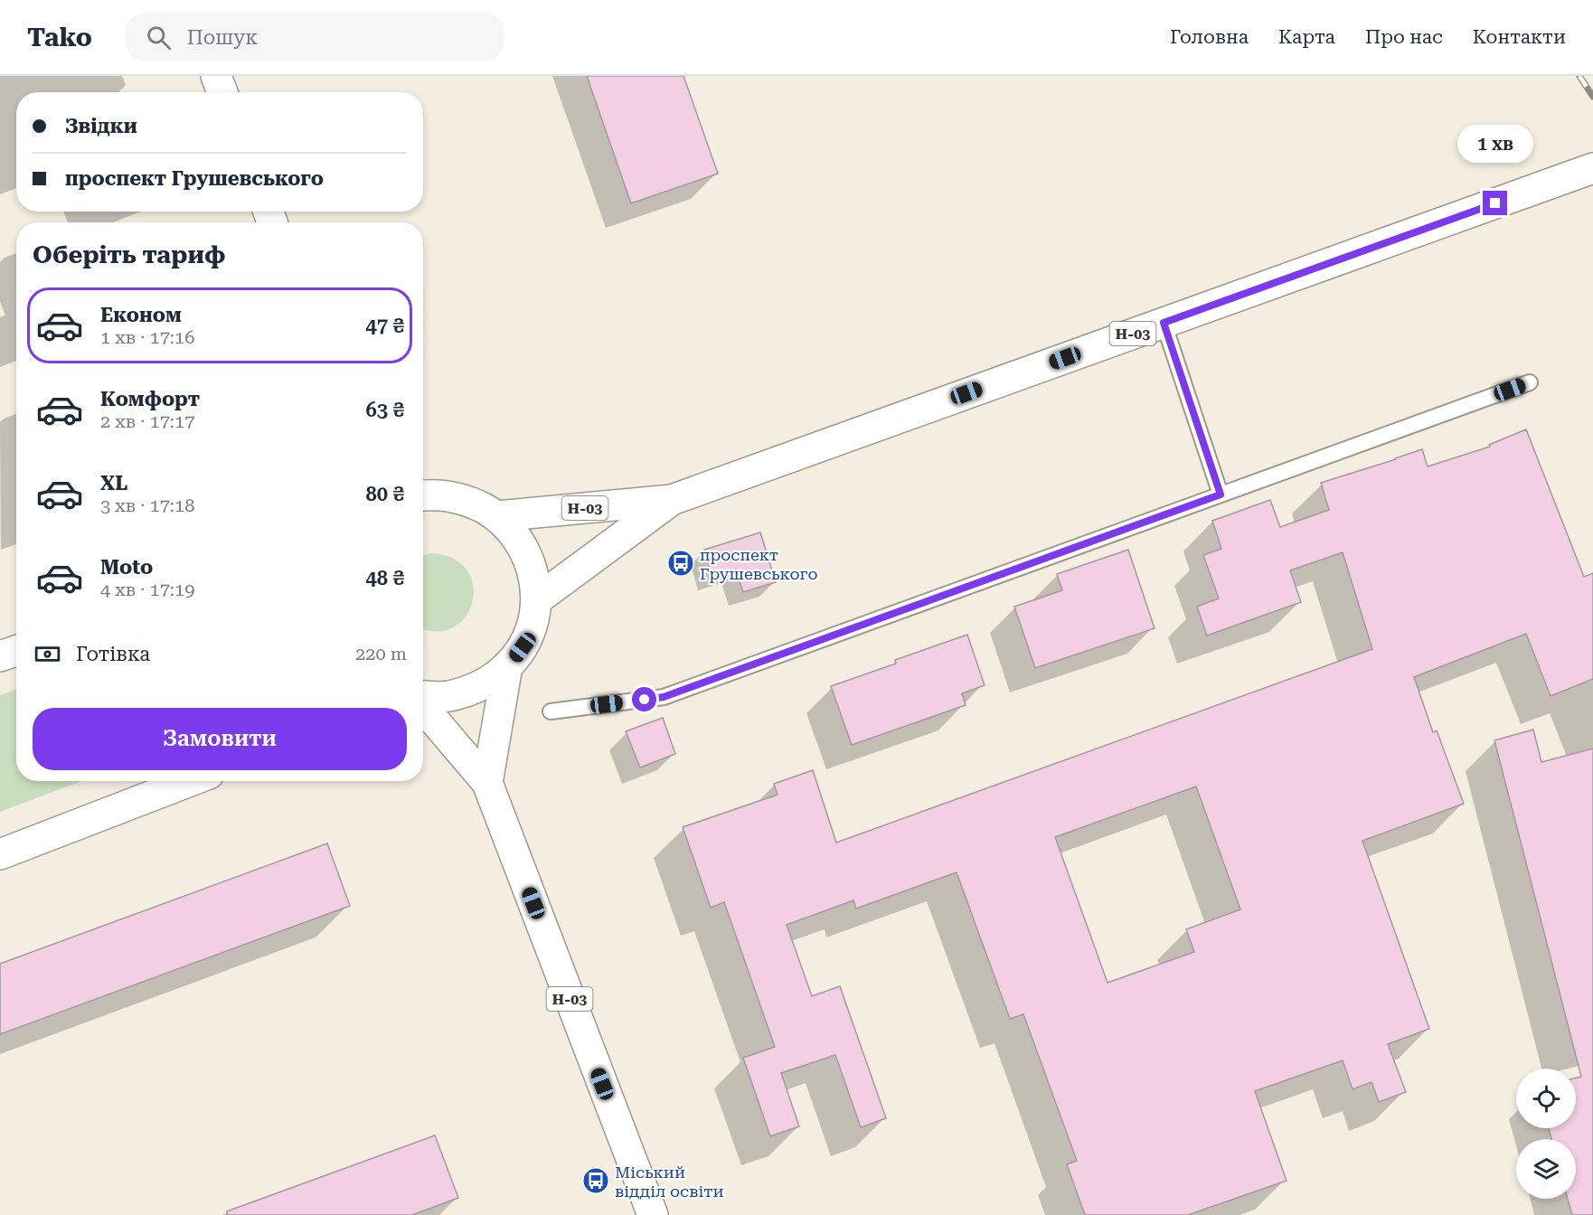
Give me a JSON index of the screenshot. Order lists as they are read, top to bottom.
{
  "streets": {
    "main road": ["Н-03"]
  },
  "places": {
    "bus stop": ["проспект Грушевського", "Міський відділ освіти"]
  },
  "page": {
    "header": "Tako",
    "search": "Пошук",
    "nav": [
      "Головна",
      "Карта",
      "Про нас",
      "Контакти"
    ],
    "banner": ["Звідки", "проспект Грушевського"],
    "bubble": "1 хв",
    "heading": "Оберіть тариф",
    "list": [
      {
        "name": "Економ",
        "note": "1 хв · 17:16",
        "value": "47 ₴"
      },
      {
        "name": "Комфорт",
        "note": "2 хв · 17:17",
        "value": "63 ₴"
      },
      {
        "name": "XL",
        "note": "3 хв · 17:18",
        "value": "80 ₴"
      },
      {
        "name": "Moto",
        "note": "4 хв · 17:19",
        "value": "48 ₴"
      }
    ],
    "pay": ["Готівка", "220 m"],
    "buttons": "Замовити"
  }
}
